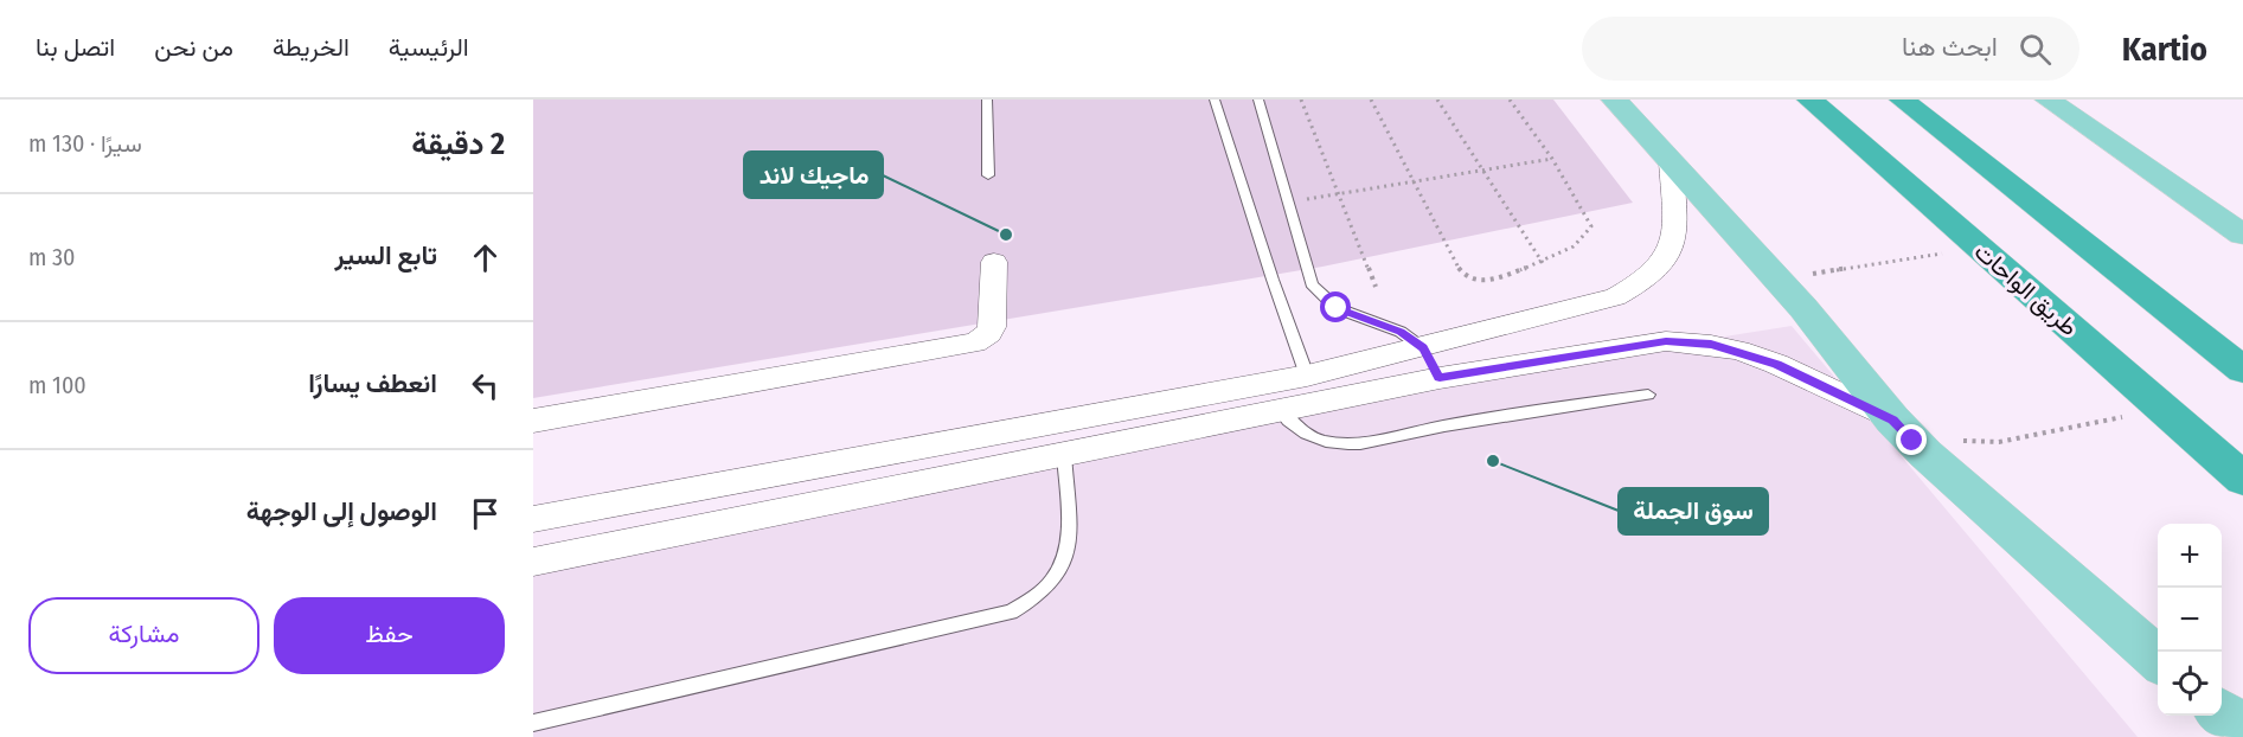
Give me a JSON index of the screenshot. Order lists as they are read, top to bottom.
{
  "streets": {
    "highway": ["طريق الواحات"]
  },
  "places": ["ماجيك لاند", "سوق الجملة"],
  "page": {
    "header": "Kartio",
    "search": "ابحث هنا",
    "nav": [
      "الرئيسية",
      "الخريطة",
      "من نحن",
      "اتصل بنا"
    ],
    "heading": ["2 دقيقة", "سيرًا · 130 m"],
    "list": [
      ["تابع السير", "30 m"],
      ["انعطف يسارًا", "100 m"],
      "الوصول إلى الوجهة"
    ],
    "map_buttons": ["+", "−"],
    "buttons": ["حفظ", "مشاركة"]
  }
}
